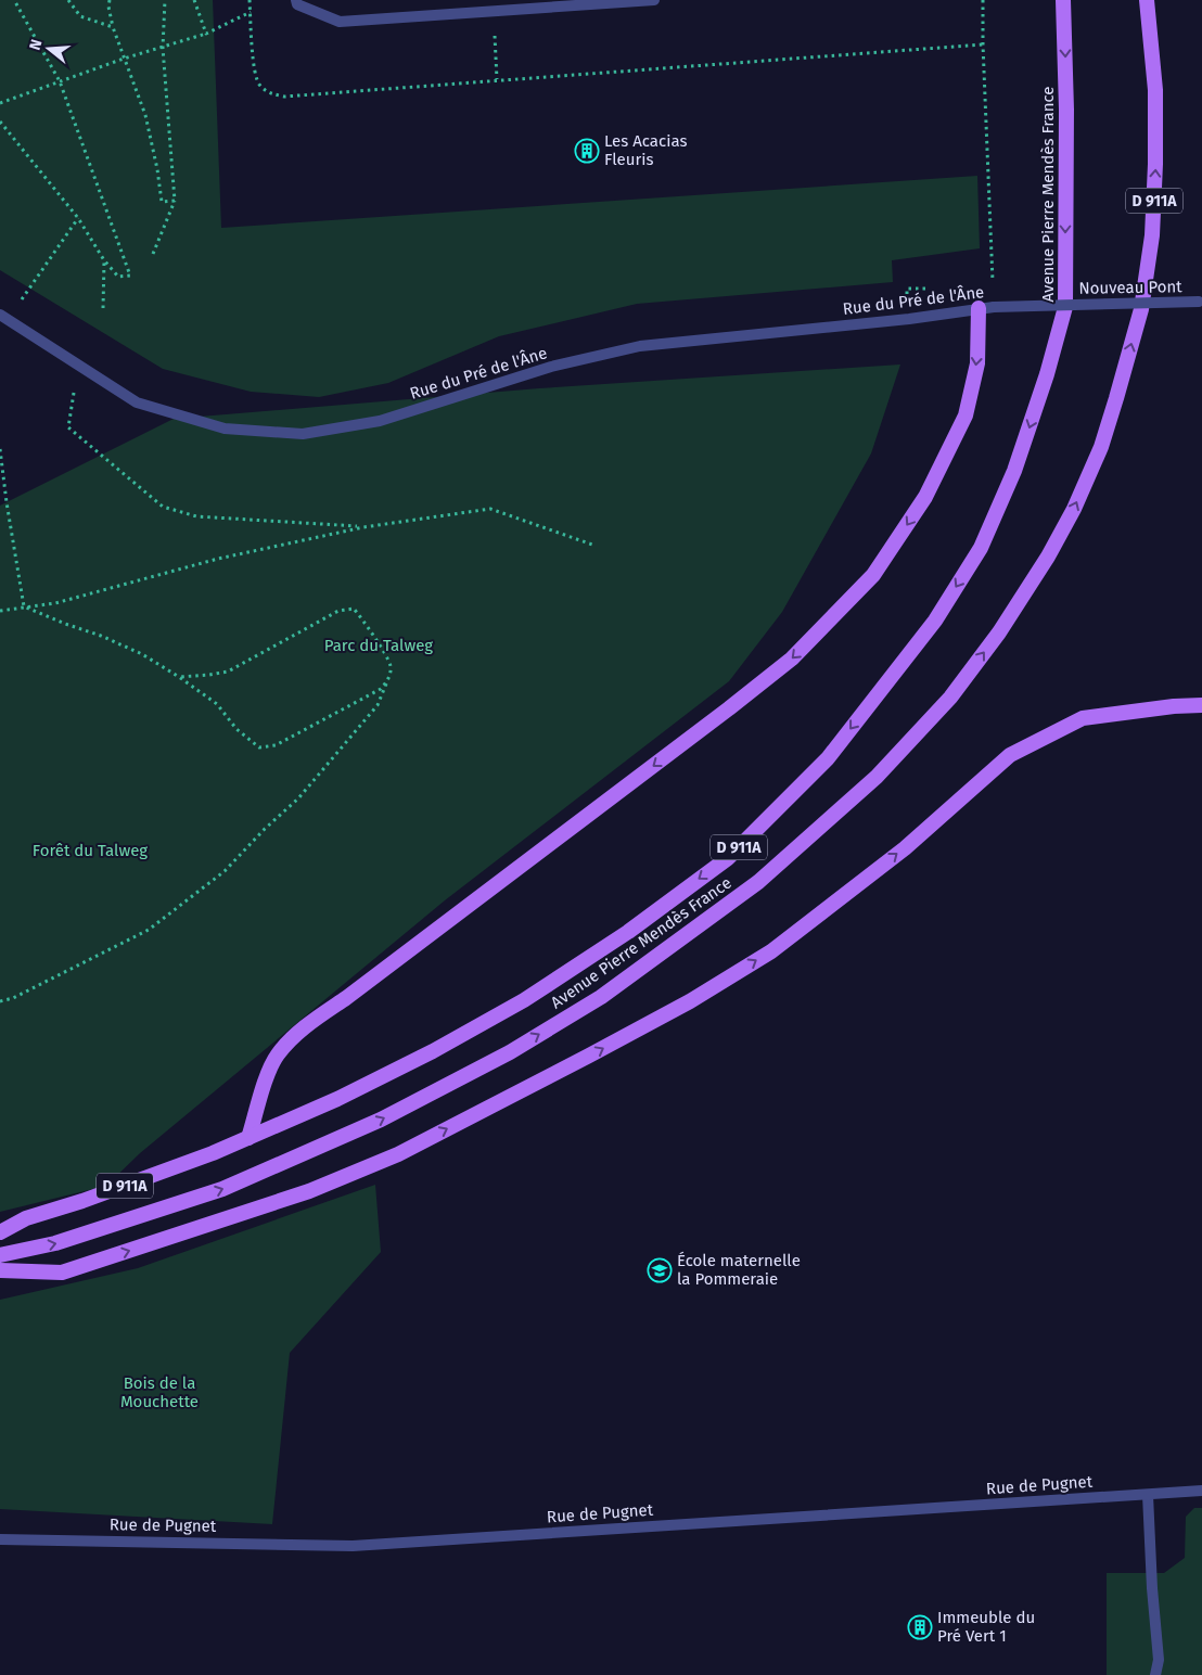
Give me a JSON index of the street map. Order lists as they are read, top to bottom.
{
  "streets": {
    "main road": ["Avenue Pierre Mendès France", "D 911A"],
    "street": ["Nouveau Pont", "Rue du Pré de l'Âne", "Rue de Pugnet"]
  },
  "crossings": [
    ["Nouveau Pont", "Rue du Pré de l'Âne"]
  ],
  "parks": ["Parc du Talweg", "Forêt du Talweg", "Bois de la Mouchette"],
  "places": {
    "building": ["Les Acacias Fleuris", "Immeuble du Pré Vert 1"],
    "school or university": ["École maternelle la Pommeraie"]
  },
  "north": "left"
}
